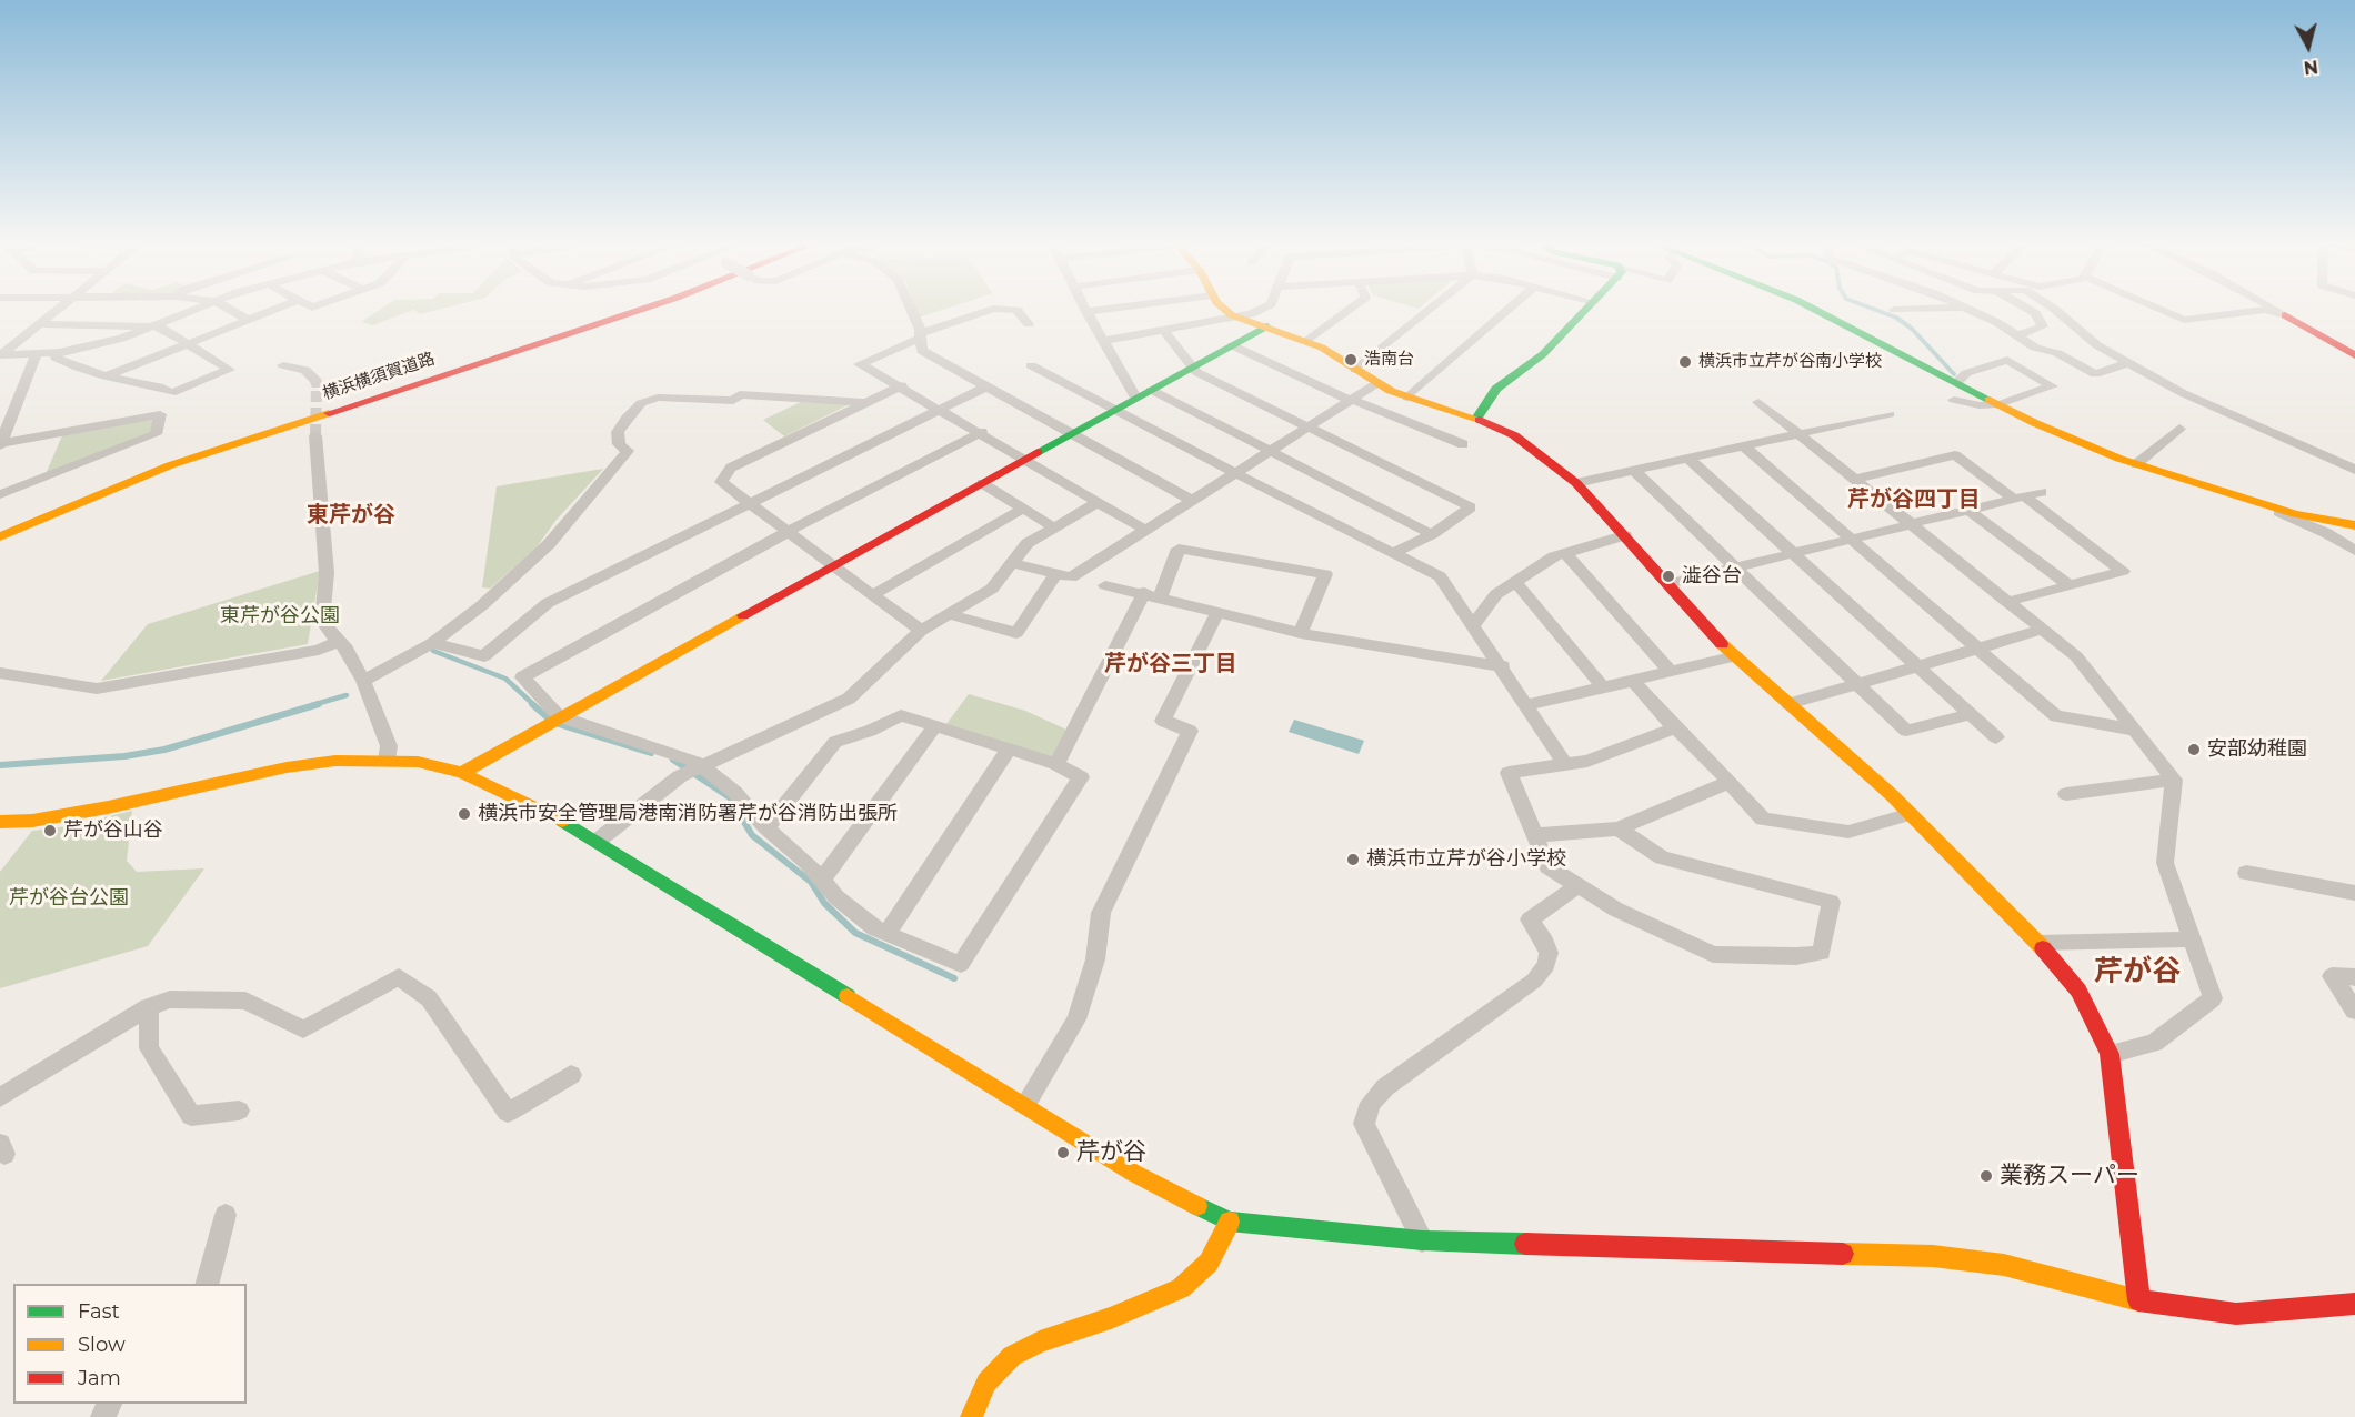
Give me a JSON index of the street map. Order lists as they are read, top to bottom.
{
  "streets": {
    "main road": ["横浜横須賀道路"]
  },
  "districts": [
    "芹が谷四丁目",
    "東芹が谷",
    "芹が谷三丁目",
    "芹が谷"
  ],
  "parks": ["東芹が谷公園", "芹が谷台公園"],
  "places": [
    "浩南台",
    "横浜市立芹が谷南小学校",
    "澁谷台",
    "安部幼稚園",
    "横浜市安全管理局港南消防署芹が谷消防出張所",
    "芹が谷山谷",
    "横浜市立芹が谷小学校",
    "芹が谷",
    "業務スーパー"
  ],
  "legend": ["Fast", "Slow", "Jam"],
  "north": "bottom"
}
